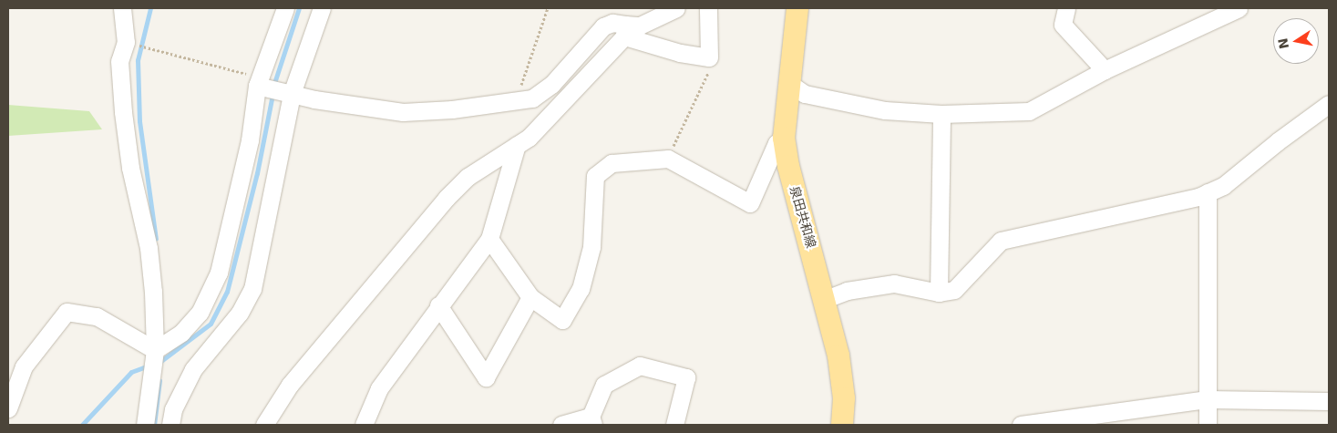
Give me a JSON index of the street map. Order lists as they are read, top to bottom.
{
  "streets": {
    "main road": ["泉田共和線"]
  },
  "north": "left"
}
